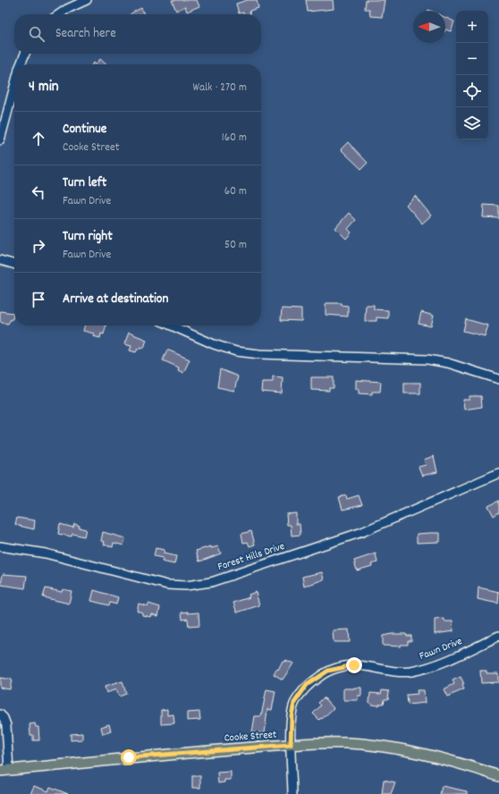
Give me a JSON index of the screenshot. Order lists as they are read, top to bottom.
{
  "streets": {
    "main road": ["Cooke Street"],
    "street": ["Forest Hills Drive", "Fawn Drive"]
  },
  "crossings": [
    ["Fawn Drive", "Cooke Street"]
  ],
  "north": "left",
  "page": {
    "map_buttons": ["+", "−"],
    "search": "Search here",
    "heading": ["4 min", "Walk · 270 m"],
    "list": [
      ["Continue", "Cooke Street", "160 m"],
      ["Turn left", "Fawn Drive", "60 m"],
      ["Turn right", "Fawn Drive", "50 m"],
      "Arrive at destination"
    ]
  }
}
